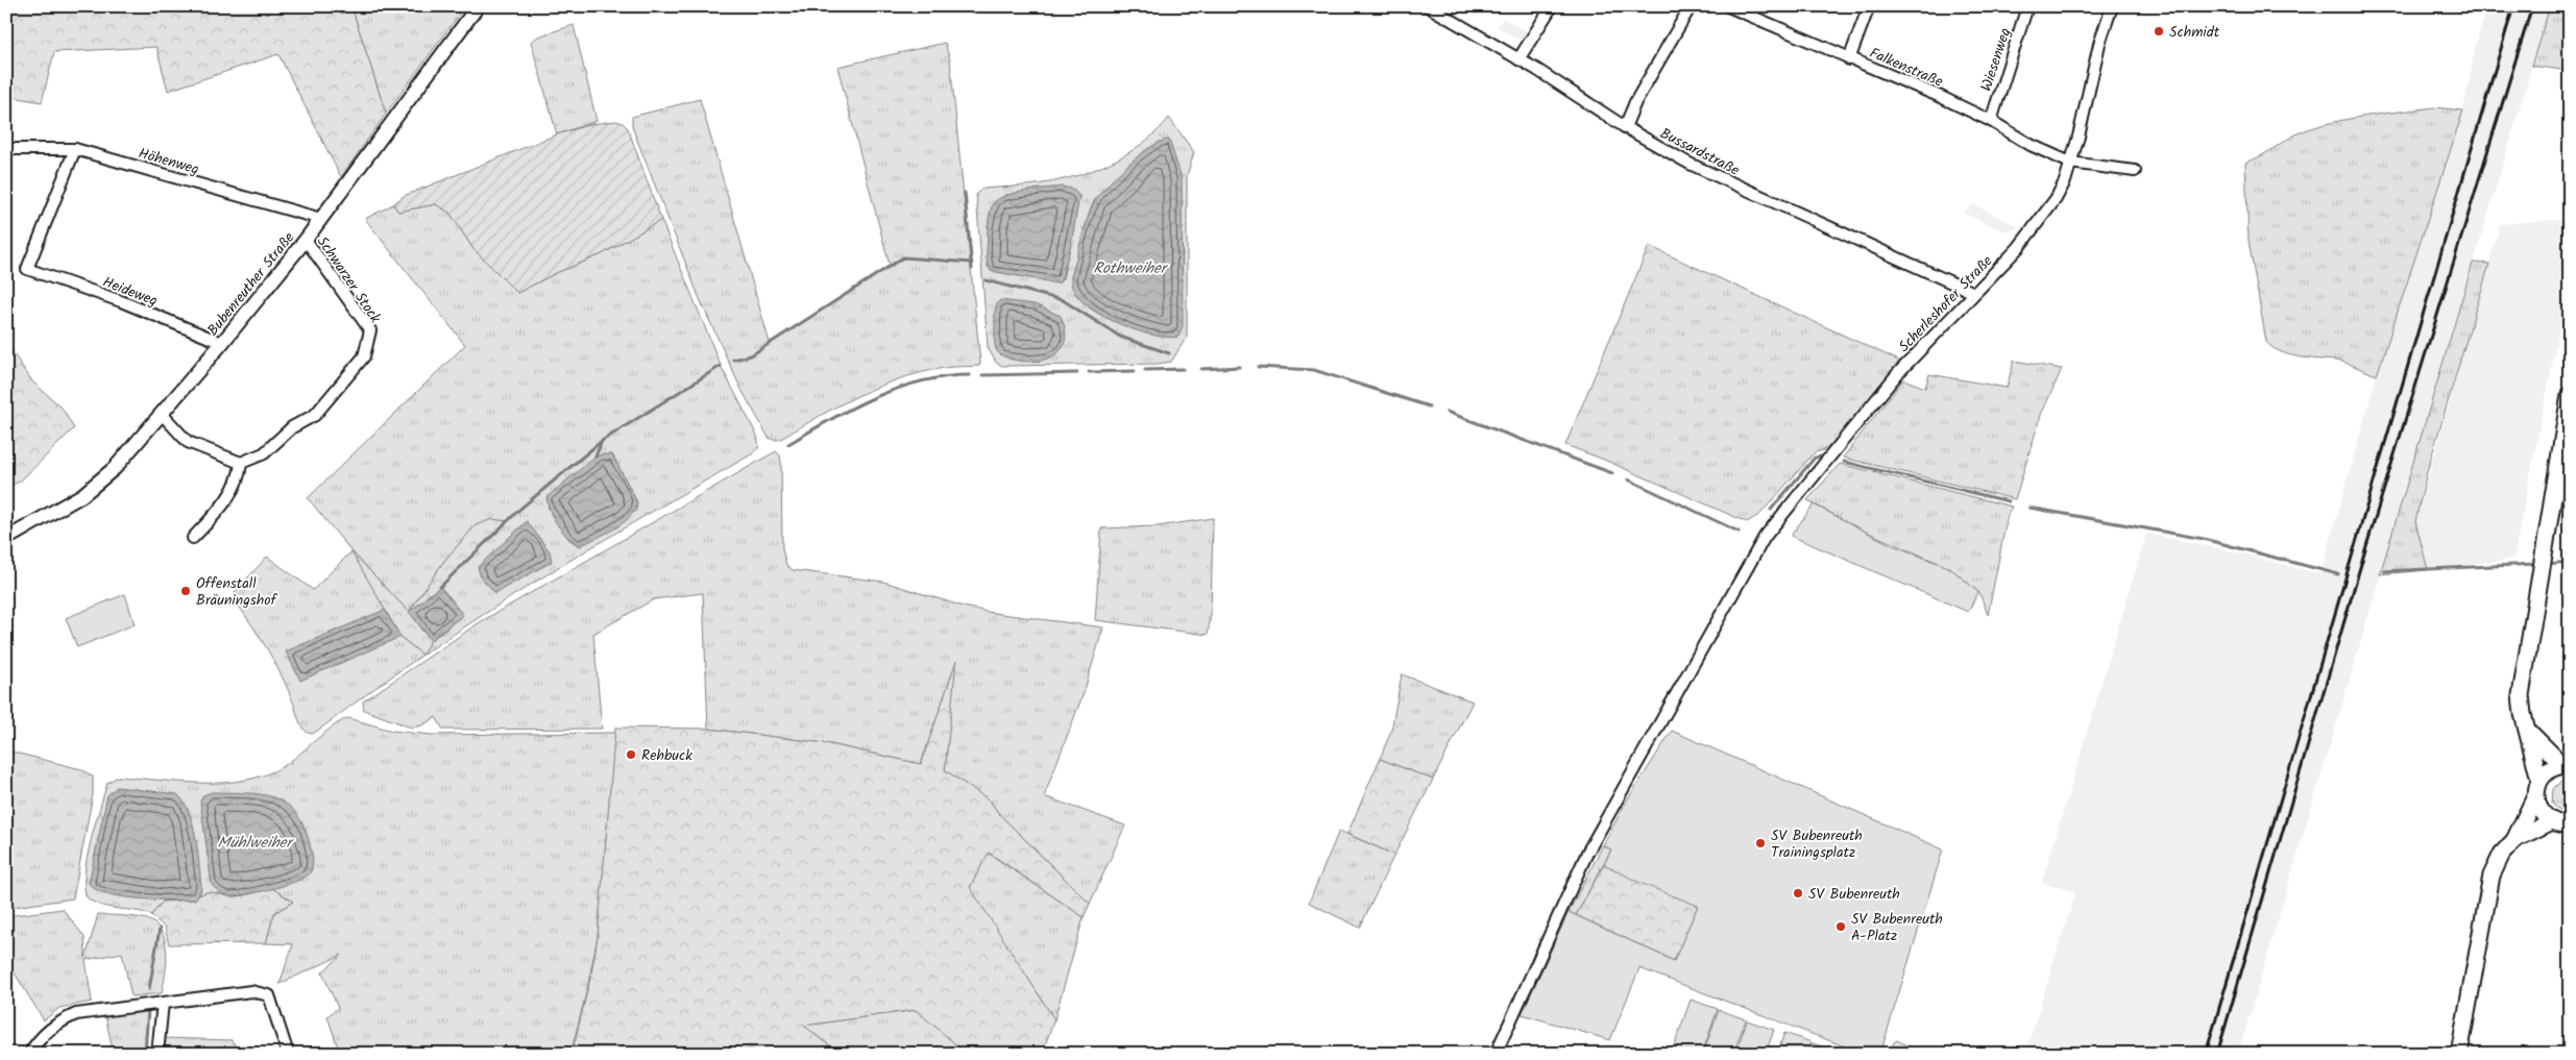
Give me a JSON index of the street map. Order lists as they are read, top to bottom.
{
  "streets": {
    "street": [
      "Wiesenweg",
      "Falkenstraße",
      "Bussardstraße",
      "Höhenweg",
      "Schwarzer Stock",
      "Bubenreuther Straße",
      "Heideweg",
      "Scherleshofer Straße"
    ]
  },
  "crossings": [
    ["Wiesenweg", "Falkenstraße"],
    ["Falkenstraße", "Scherleshofer Straße"],
    ["Bussardstraße", "Scherleshofer Straße"],
    ["Höhenweg", "Bubenreuther Straße"],
    ["Höhenweg", "Heideweg"],
    ["Schwarzer Stock", "Bubenreuther Straße"],
    ["Bubenreuther Straße", "Heideweg"]
  ],
  "water": ["Rothweiher", "Mühlweiher"],
  "places": [
    "Schmidt",
    "Offenstall Bräuningshof",
    "Rehbuck",
    "SV Bubenreuth Trainingsplatz",
    "SV Bubenreuth",
    "SV Bubenreuth A-Platz"
  ]
}
